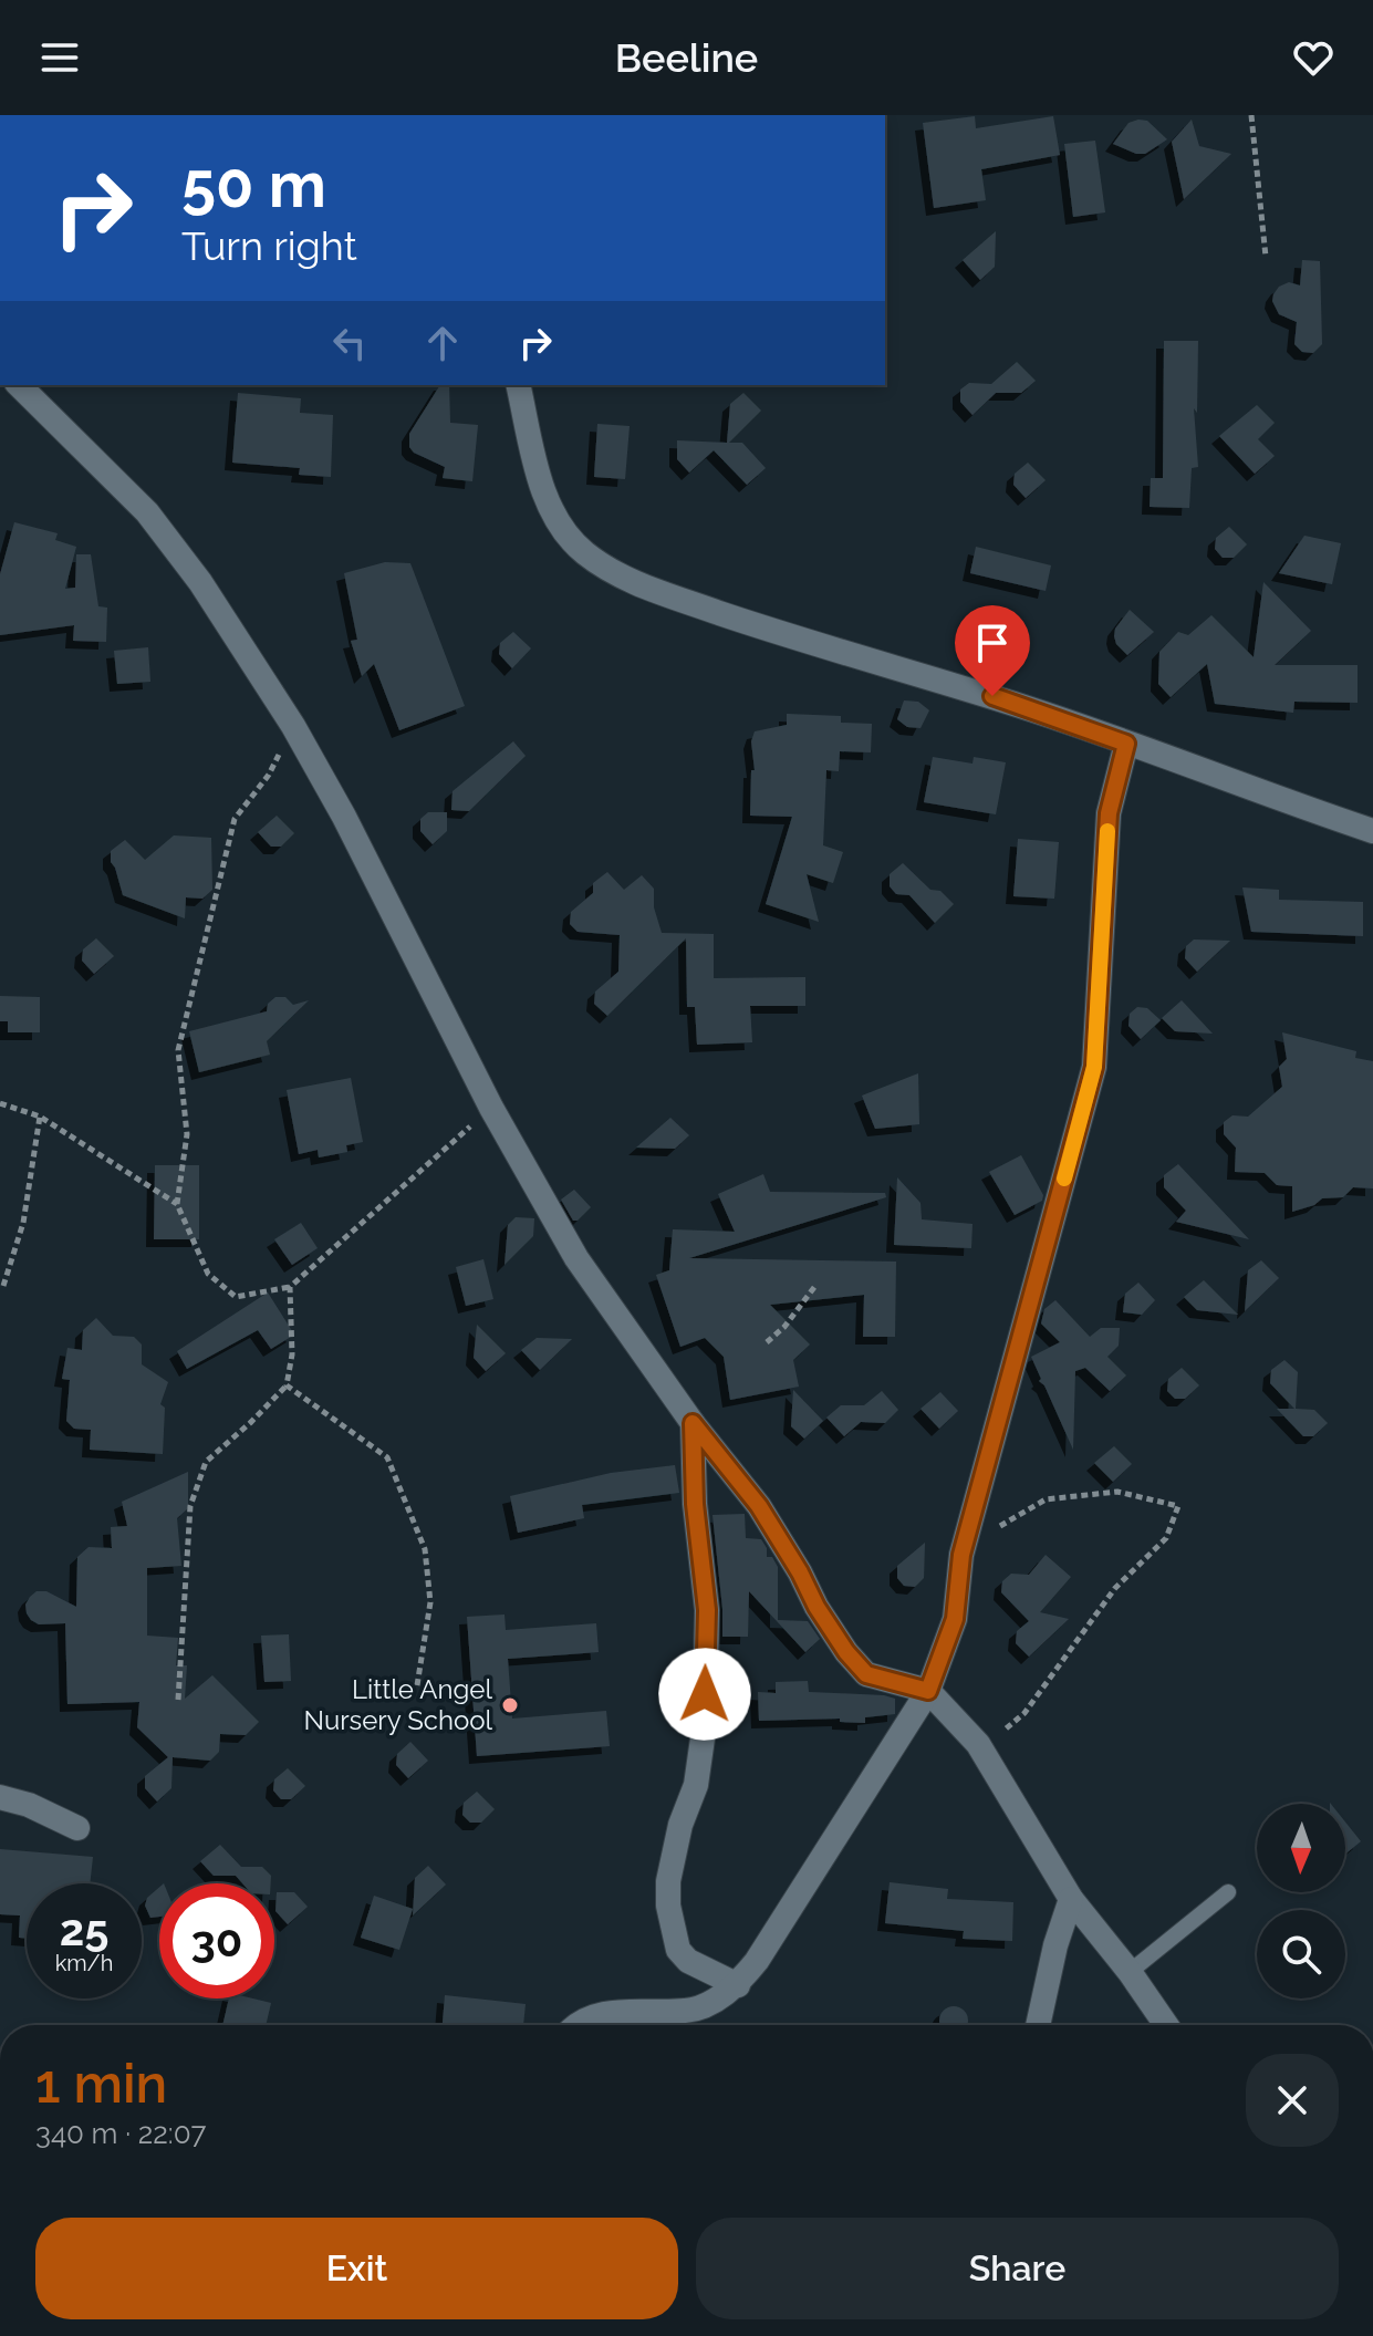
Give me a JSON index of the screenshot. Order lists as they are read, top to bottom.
{
  "places": ["Little Angel Nursery School"],
  "north": "bottom",
  "page": {
    "header": "Beeline",
    "turn": ["50 m", "Turn right"],
    "speed": "25 km/h",
    "limit": "30",
    "heading": ["1 min", "340 m · 22:07"],
    "buttons": ["Exit", "Share"]
  }
}
